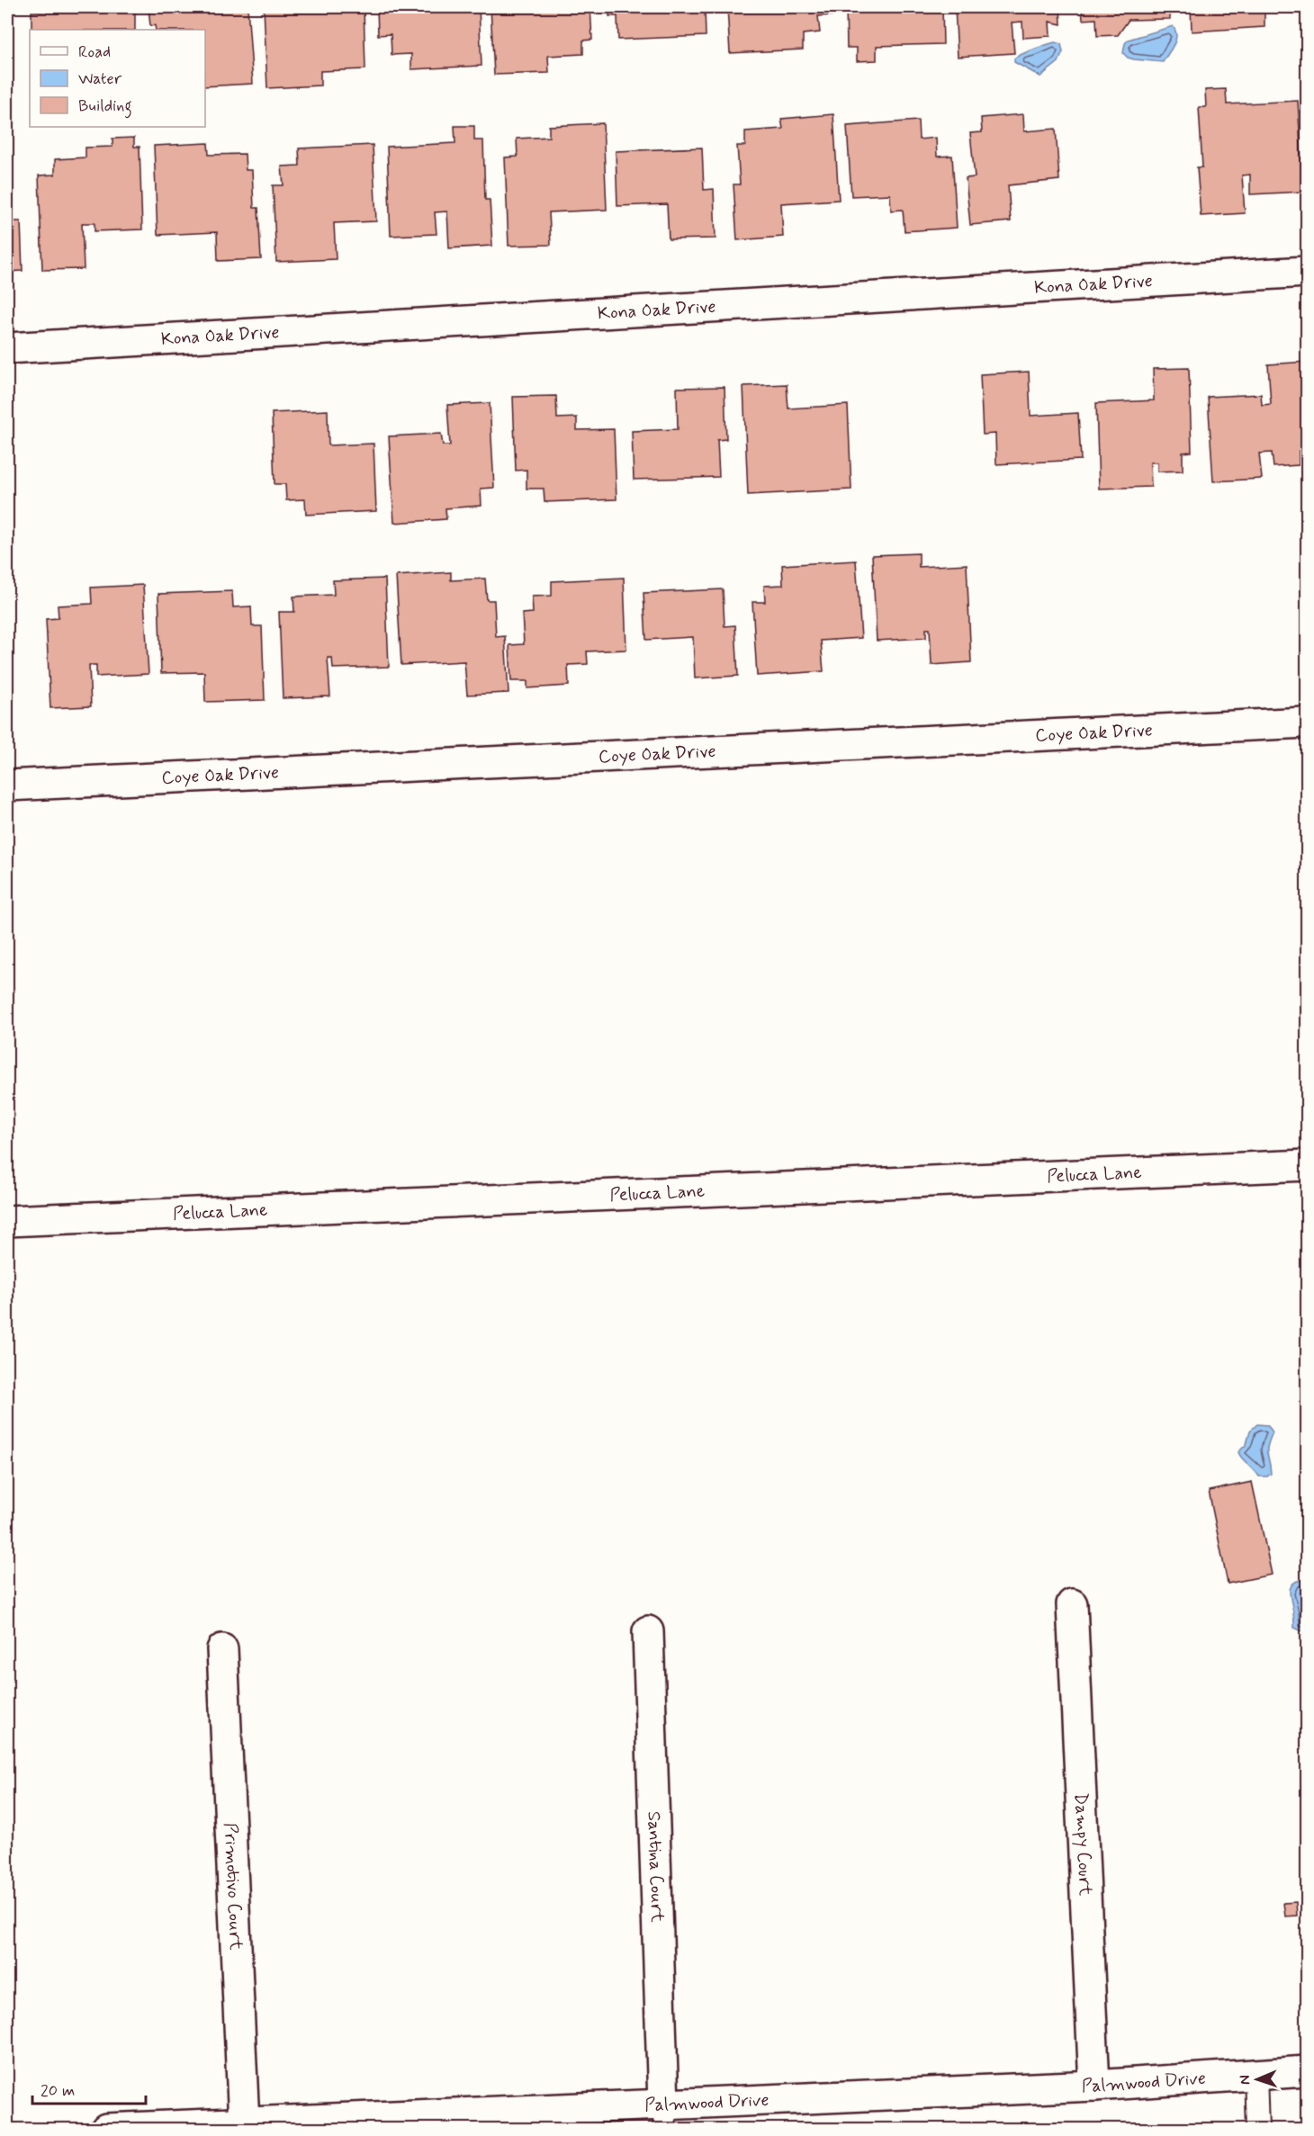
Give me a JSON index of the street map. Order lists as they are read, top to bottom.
{
  "streets": {
    "street": [
      "Kona Oak Drive",
      "Coye Oak Drive",
      "Pelucca Lane",
      "Dampy Court",
      "Santina Court",
      "Primotivo Court",
      "Palmwood Drive"
    ]
  },
  "crossings": [
    ["Dampy Court", "Palmwood Drive"],
    ["Santina Court", "Palmwood Drive"],
    ["Primotivo Court", "Palmwood Drive"]
  ],
  "legend": ["Road", "Water", "Building"],
  "scale_bar": "20 m",
  "north": "left"
}
